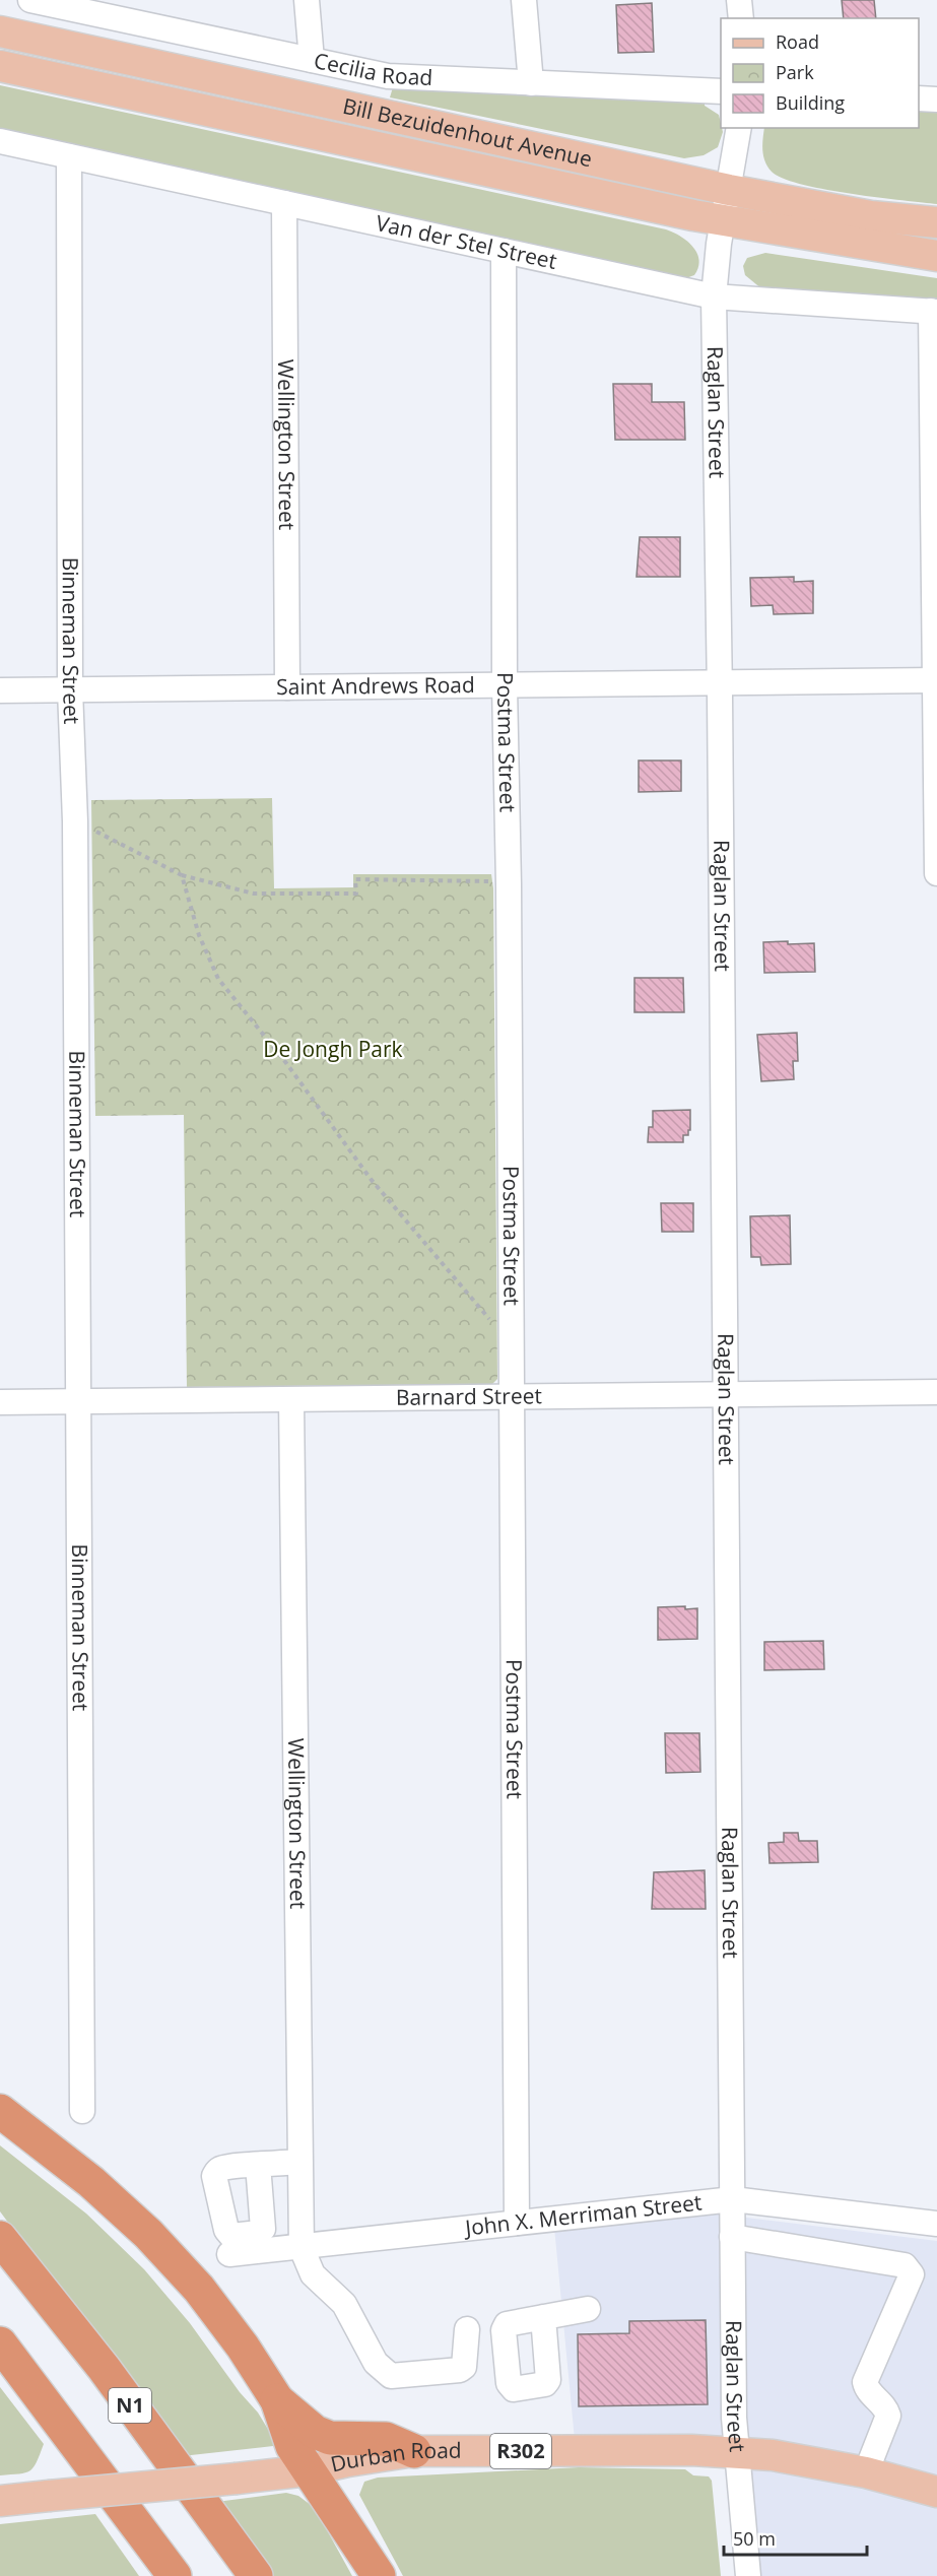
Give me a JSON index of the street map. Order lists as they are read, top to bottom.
{
  "streets": {
    "highway": ["N1"],
    "main road": ["Bill Bezuidenhout Avenue", "R302", "Durban Road"],
    "street": [
      "Cecilia Road",
      "Van der Stel Street",
      "Raglan Street",
      "Wellington Street",
      "Binneman Street",
      "Saint Andrews Road",
      "Postma Street",
      "Barnard Street",
      "John X. Merriman Street"
    ]
  },
  "crossings": [
    ["Bill Bezuidenhout Avenue", "Raglan Street"],
    ["Van der Stel Street", "Raglan Street"],
    ["Van der Stel Street", "Wellington Street"],
    ["Van der Stel Street", "Binneman Street"],
    ["Van der Stel Street", "Postma Street"],
    ["Raglan Street", "Saint Andrews Road"],
    ["Raglan Street", "Barnard Street"],
    ["Raglan Street", "John X. Merriman Street"],
    ["Raglan Street", "Durban Road"],
    ["Wellington Street", "Saint Andrews Road"],
    ["Wellington Street", "Barnard Street"],
    ["Wellington Street", "John X. Merriman Street"],
    ["Binneman Street", "Saint Andrews Road"],
    ["Binneman Street", "Barnard Street"],
    ["Saint Andrews Road", "Postma Street"],
    ["Postma Street", "Barnard Street"],
    ["Postma Street", "John X. Merriman Street"]
  ],
  "parks": ["De Jongh Park"],
  "legend": ["Road", "Park", "Building"],
  "scale_bar": "50 m"
}
